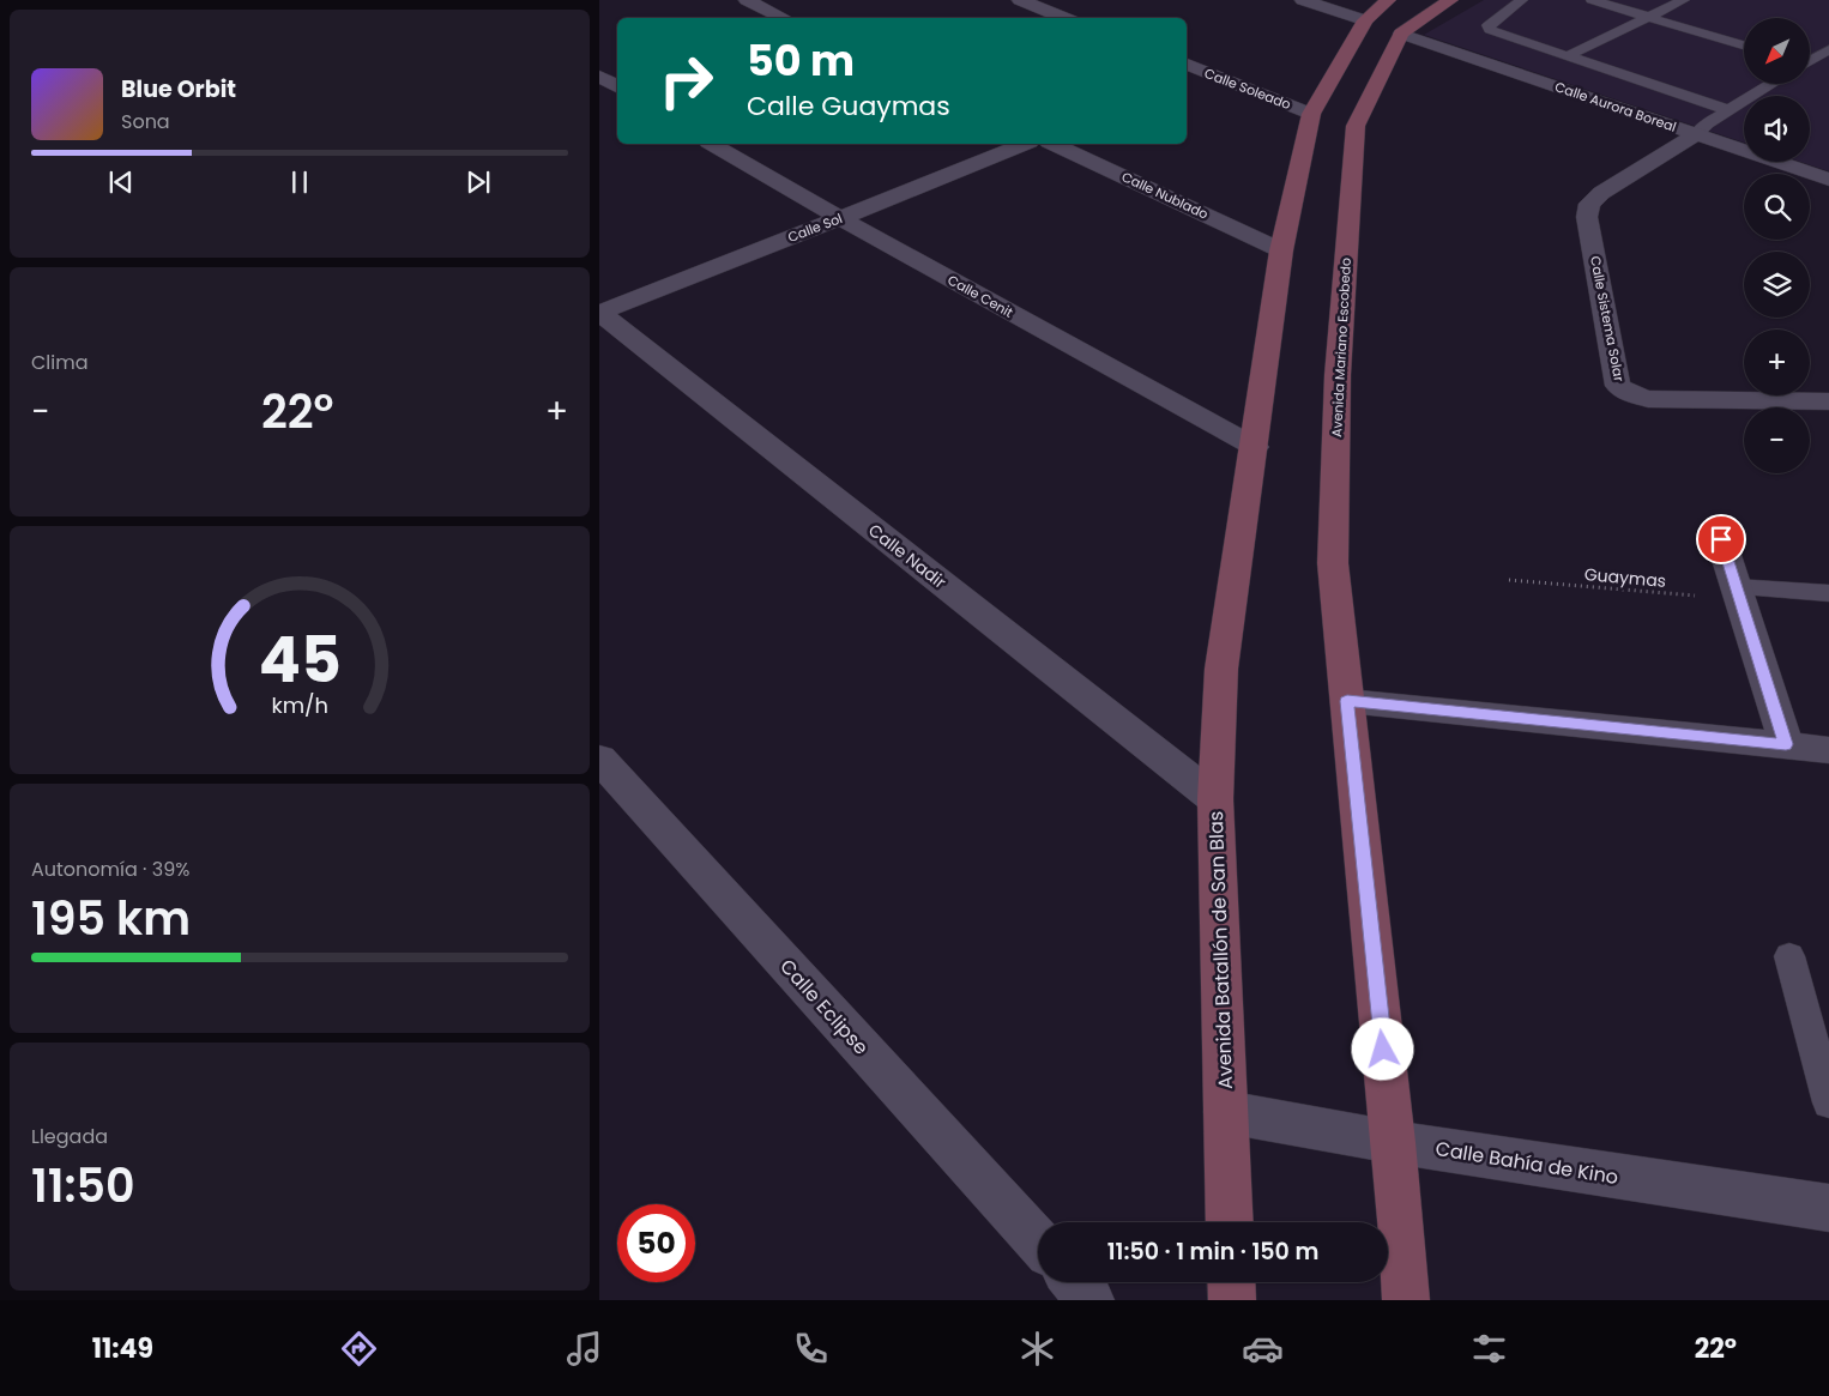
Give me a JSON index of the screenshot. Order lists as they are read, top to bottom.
{
  "streets": {
    "main road": ["Avenida Mariano Escobedo", "Avenida Batallón de San Blas"],
    "street": [
      "Calle Soleado",
      "Calle Aurora Boreal",
      "Calle Nublado",
      "Calle Sol",
      "Calle Cenit",
      "Calle Sistema Solar",
      "Calle Nadir",
      "Calle Eclipse",
      "Calle Bahía de Kino"
    ],
    "path": ["Guaymas"]
  },
  "crossings": [
    ["Calle Aurora Boreal", "Calle Sistema Solar"],
    ["Calle Aurora Boreal", "Avenida Mariano Escobedo"],
    ["Calle Sol", "Calle Cenit"],
    ["Calle Sol", "Calle Nadir"],
    ["Calle Cenit", "Avenida Batallón de San Blas"],
    ["Calle Nadir", "Avenida Batallón de San Blas"],
    ["Avenida Batallón de San Blas", "Calle Bahía de Kino"]
  ],
  "north": "bottom left",
  "page": {
    "map_buttons": ["+", "−"],
    "turn": ["50 m", "Calle Guaymas"],
    "song": ["Blue Orbit", "Sona"],
    "tile": [
      "Clima",
      ["Autonomía · 39%", "195 km"],
      ["Llegada", "11:50"]
    ],
    "heat": ["−", "22°", "+"],
    "limit": "50",
    "trip": "11:50 · 1 min · 150 m",
    "tabs": ["11:49", "22°"],
    "gauge": ["45", "km/h"]
  }
}
